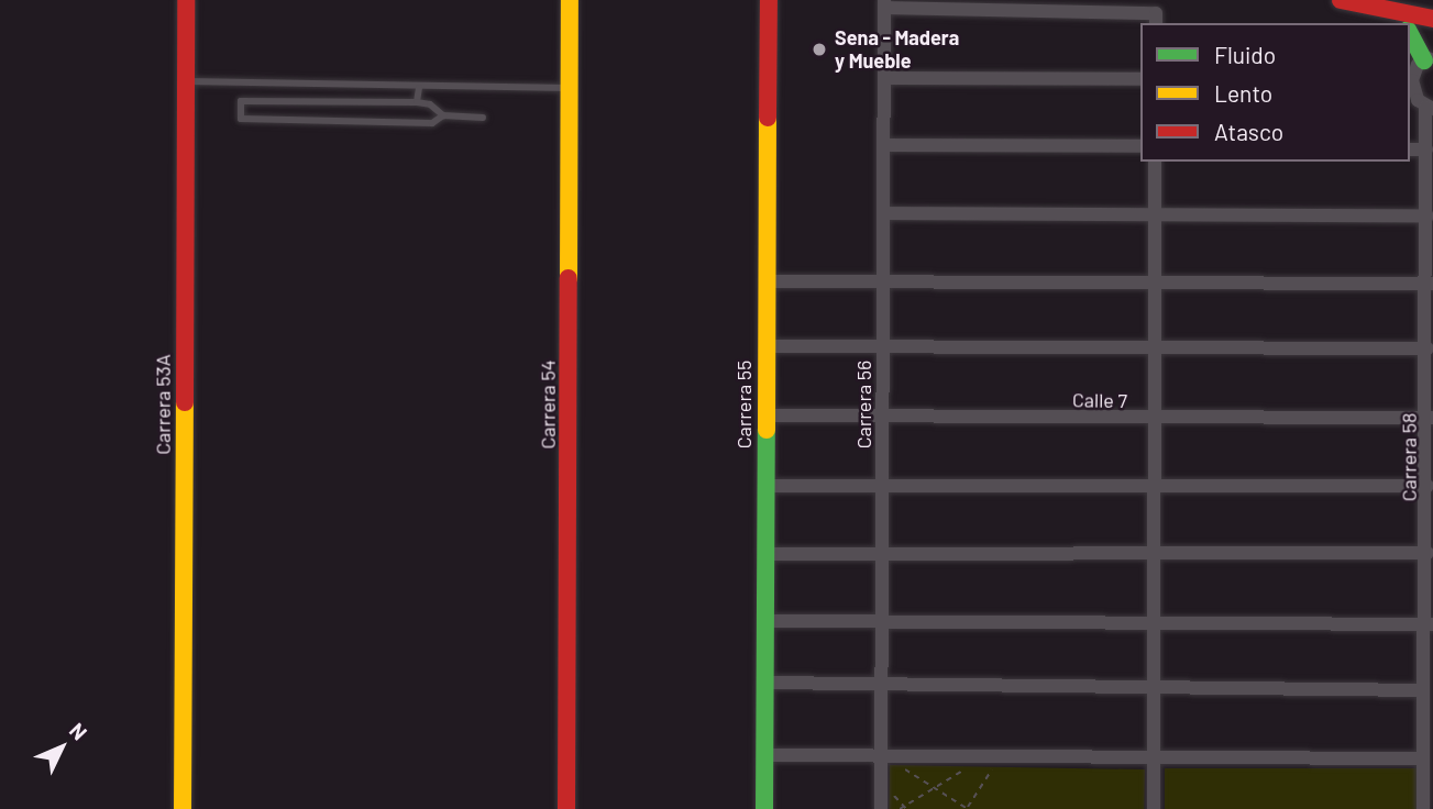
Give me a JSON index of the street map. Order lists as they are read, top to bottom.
{
  "streets": {
    "main road": ["Carrera 53A", "Carrera 54", "Carrera 55"],
    "street": ["Calle 7", "Carrera 56", "Carrera 58"]
  },
  "crossings": [
    ["Calle 7", "Carrera 55"],
    ["Calle 7", "Carrera 56"],
    ["Calle 7", "Carrera 58"]
  ],
  "places": ["Sena - Madera y Mueble"],
  "legend": ["Fluido", "Lento", "Atasco"],
  "north": "top right"
}
